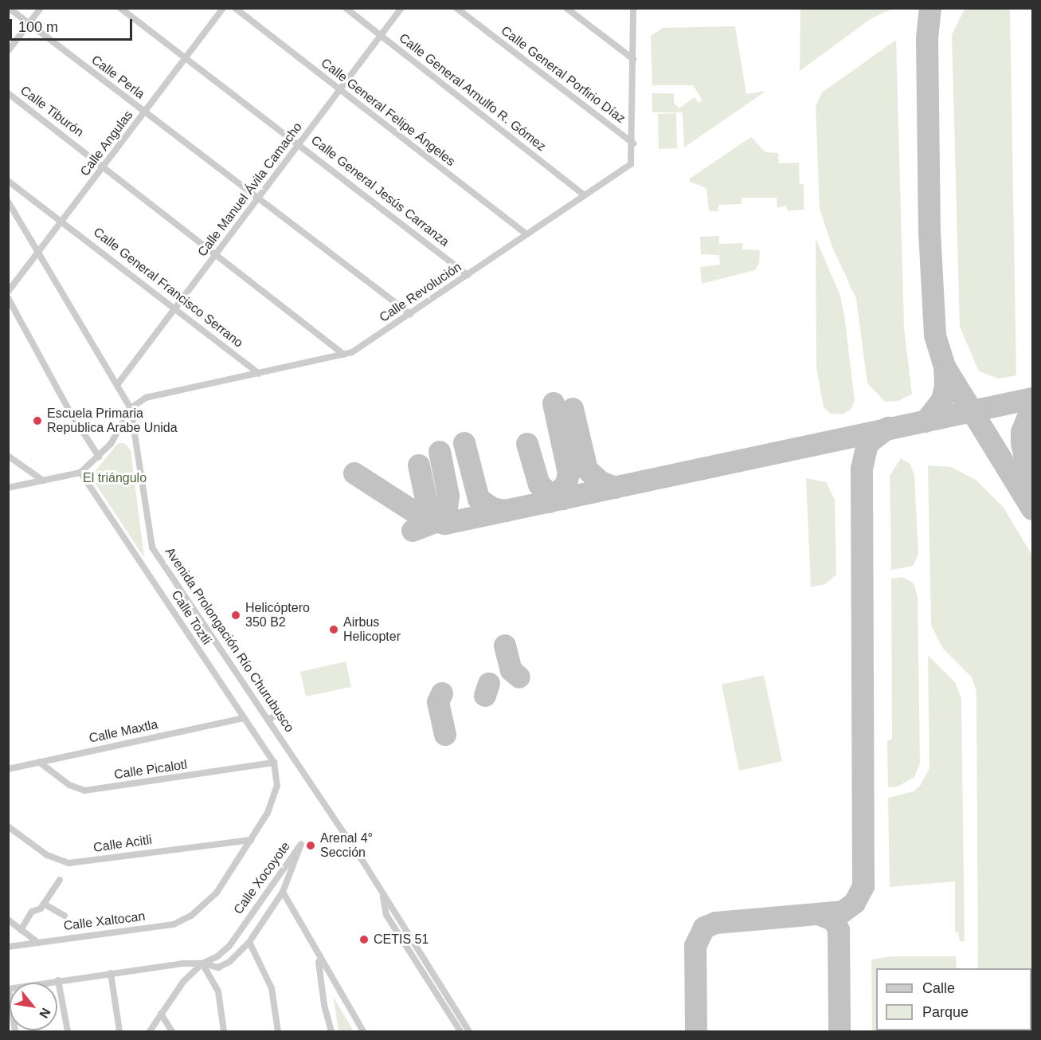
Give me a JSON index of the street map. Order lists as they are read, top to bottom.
{
  "streets": {
    "street": [
      "Calle General Porfirio Díaz",
      "Calle Perla",
      "Calle General Arnulfo R. Gómez",
      "Calle Tiburón",
      "Calle General Felipe Ángeles",
      "Calle Angulas",
      "Calle Manuel Ávila Camacho",
      "Calle General Jesús Carranza",
      "Calle General Francisco Serrano",
      "Calle Revolución",
      "Calle Toztli",
      "Avenida Prolongación Río Churubusco",
      "Calle Maxtla",
      "Calle Picalotl",
      "Calle Acitli",
      "Calle Xocoyote",
      "Calle Xaltocan"
    ]
  },
  "crossings": [
    ["Calle General Porfirio Díaz", "Calle Revolución"],
    ["Calle Perla", "Calle Angulas"],
    ["Calle Perla", "Calle Manuel Ávila Camacho"],
    ["Calle Perla", "Calle Revolución"],
    ["Calle General Arnulfo R. Gómez", "Calle Manuel Ávila Camacho"],
    ["Calle General Arnulfo R. Gómez", "Calle Revolución"],
    ["Calle Tiburón", "Calle Angulas"],
    ["Calle Tiburón", "Calle Manuel Ávila Camacho"],
    ["Calle Tiburón", "Calle Revolución"],
    ["Calle General Felipe Ángeles", "Calle Manuel Ávila Camacho"],
    ["Calle General Felipe Ángeles", "Calle Revolución"],
    ["Calle Angulas", "Calle General Jesús Carranza"],
    ["Calle Angulas", "Calle General Francisco Serrano"],
    ["Calle Angulas", "Avenida Prolongación Río Churubusco"],
    ["Calle Manuel Ávila Camacho", "Calle General Jesús Carranza"],
    ["Calle Manuel Ávila Camacho", "Calle General Francisco Serrano"],
    ["Calle Manuel Ávila Camacho", "Avenida Prolongación Río Churubusco"],
    ["Calle General Jesús Carranza", "Calle Revolución"],
    ["Calle General Francisco Serrano", "Calle Revolución"],
    ["Calle Revolución", "Avenida Prolongación Río Churubusco"],
    ["Calle Toztli", "Calle Maxtla"],
    ["Calle Toztli", "Calle Picalotl"],
    ["Calle Toztli", "Calle Acitli"],
    ["Calle Toztli", "Calle Xaltocan"],
    ["Calle Maxtla", "Calle Picalotl"],
    ["Calle Acitli", "Calle Xaltocan"]
  ],
  "parks": ["El triángulo"],
  "places": [
    "Escuela Primaria Republica Arabe Unida",
    "Helicóptero 350 B2",
    "Airbus Helicopter",
    "Arenal 4° Sección",
    "CETIS 51"
  ],
  "legend": ["Calle", "Parque"],
  "scale_bar": "100 m",
  "north": "bottom right"
}
